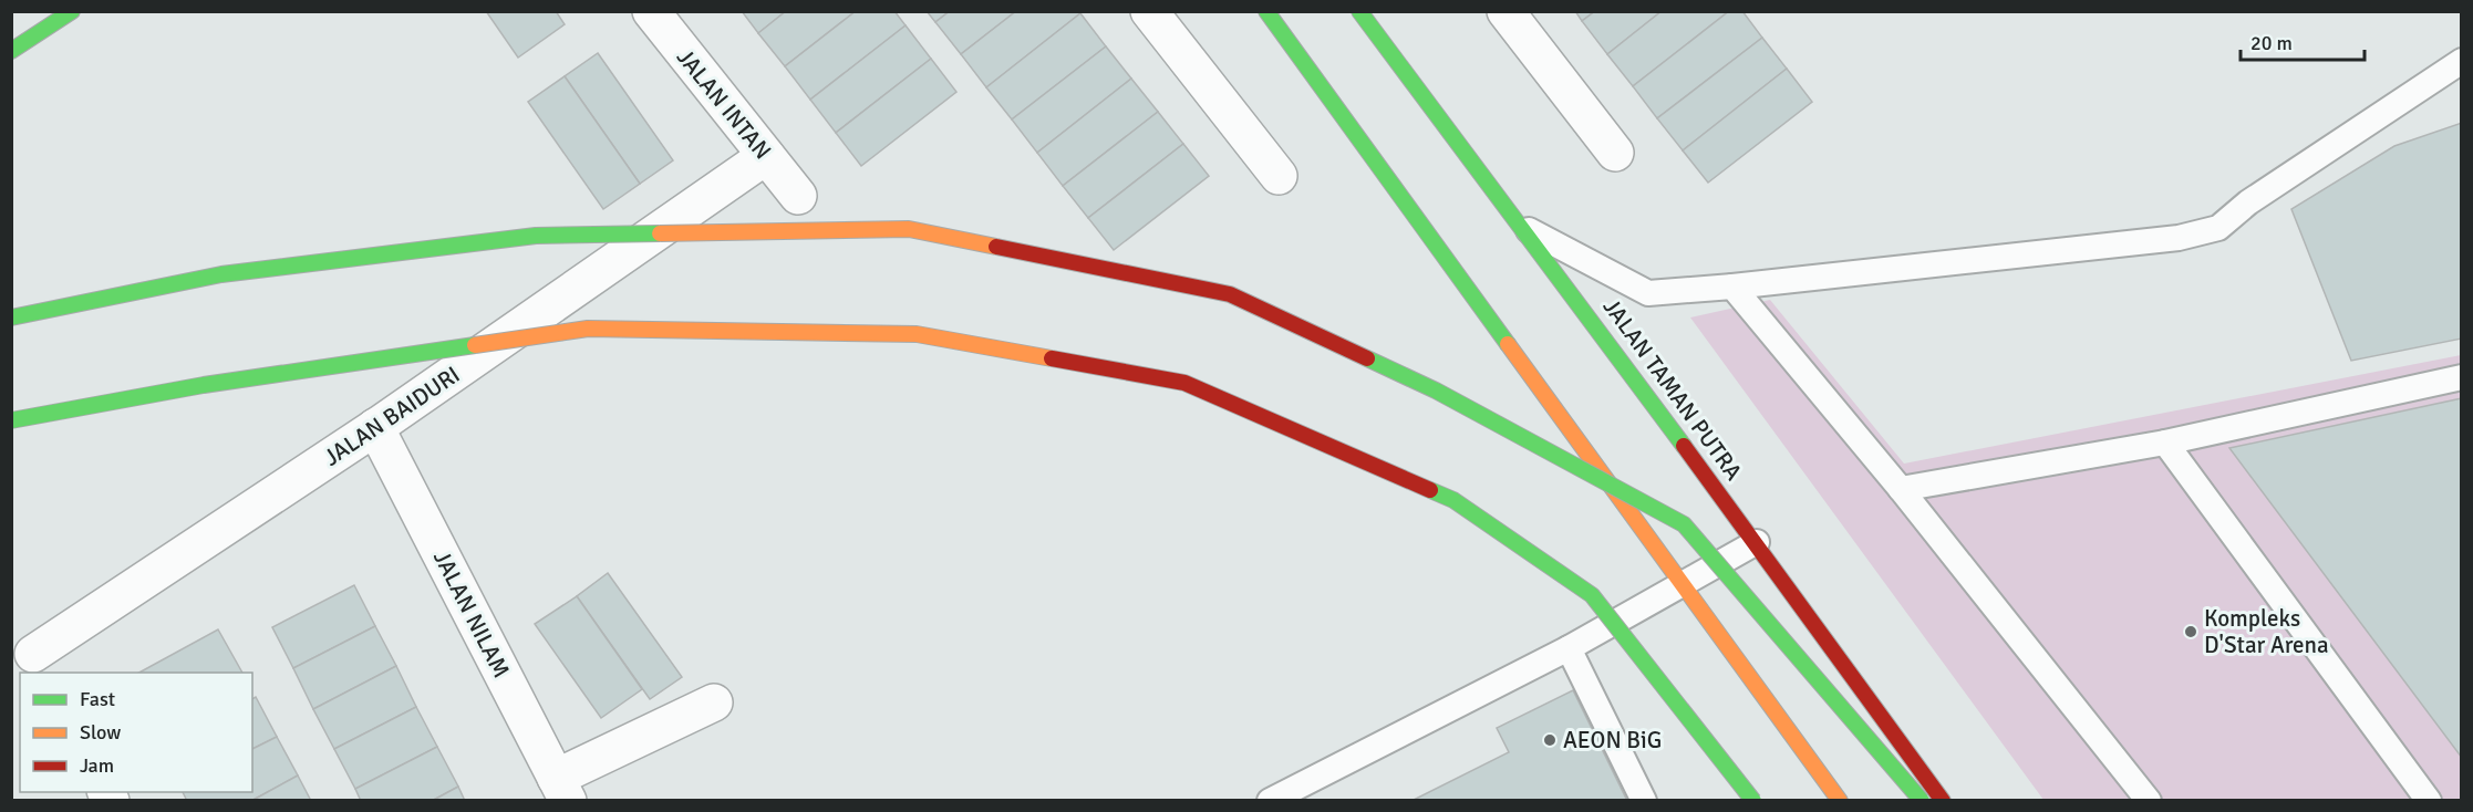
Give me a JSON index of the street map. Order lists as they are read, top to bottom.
{
  "streets": {
    "main road": ["JALAN TAMAN PUTRA"],
    "street": ["JALAN INTAN", "JALAN BAIDURI", "JALAN NILAM"]
  },
  "crossings": [
    ["JALAN INTAN", "JALAN BAIDURI"],
    ["JALAN BAIDURI", "JALAN NILAM"]
  ],
  "places": ["Kompleks D'Star Arena", "AEON BiG"],
  "legend": ["Fast", "Slow", "Jam"],
  "scale_bar": "20 m"
}
